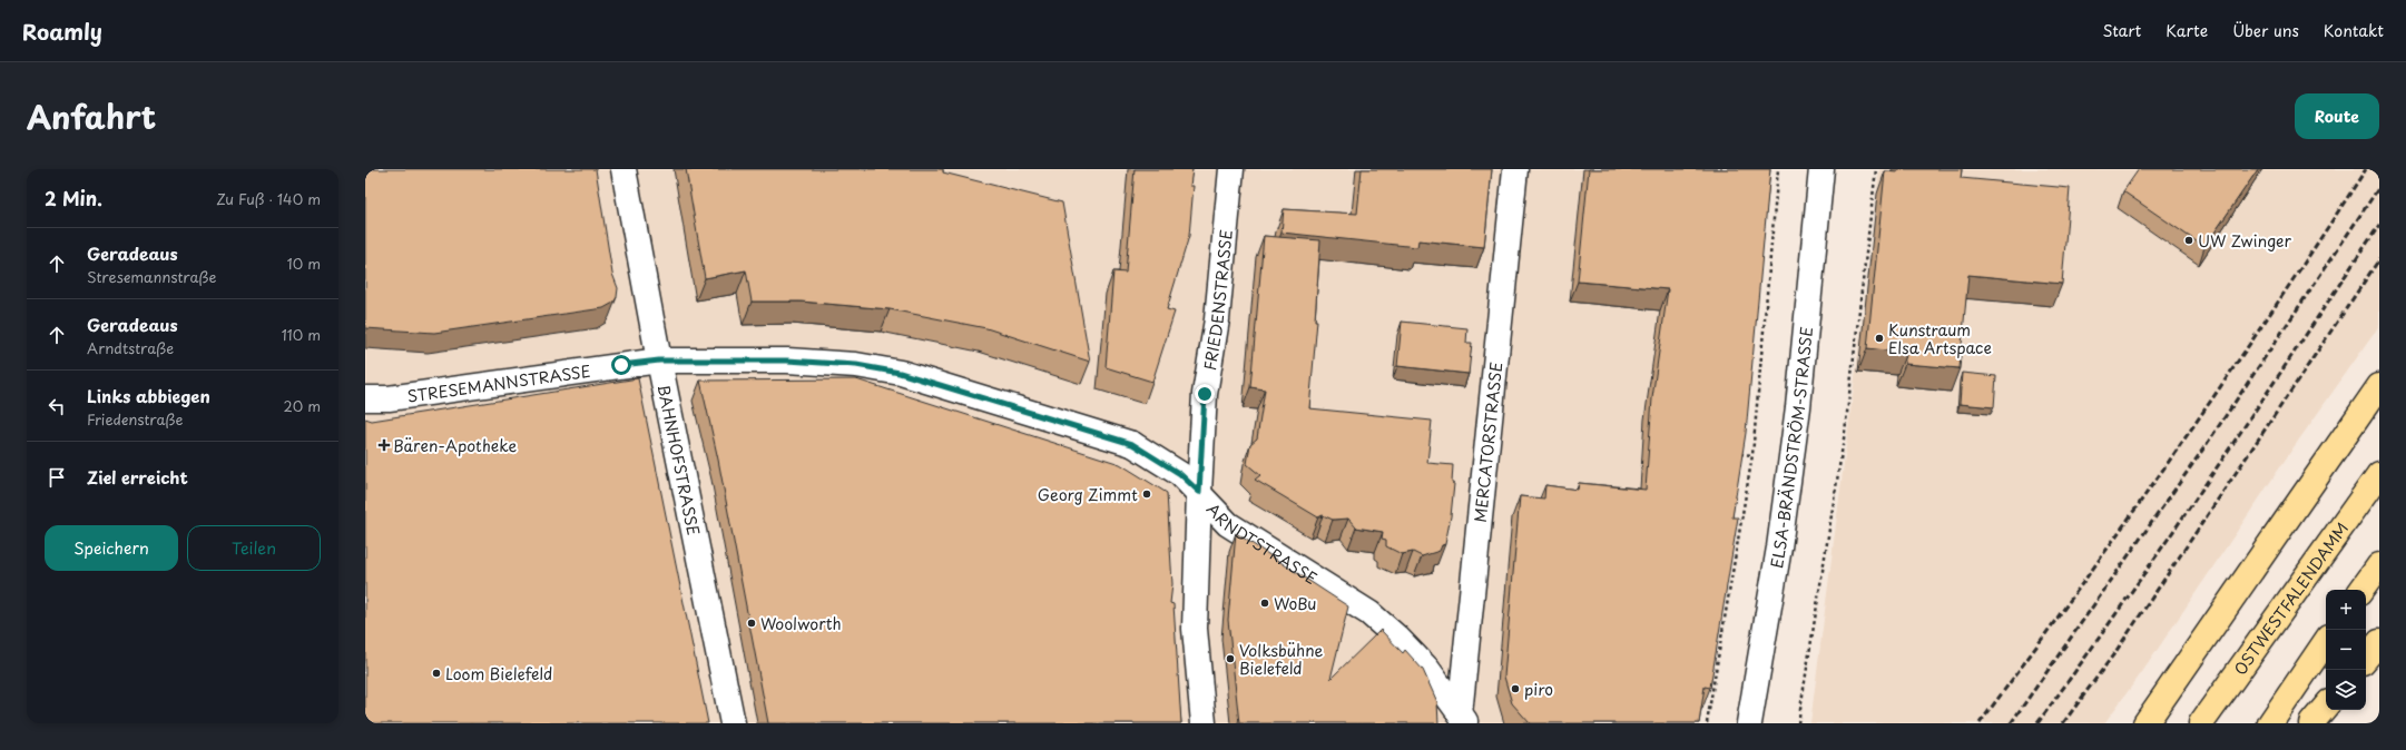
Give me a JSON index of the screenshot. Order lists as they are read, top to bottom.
{
  "streets": {
    "highway": ["OSTWESTFALENDAMM"],
    "street": [
      "FRIEDENSTRASSE",
      "STRESEMANNSTRASSE",
      "MERCATORSTRASSE",
      "ELSA-BRÄNDSTRÖM-STRASSE",
      "BAHNHOFSTRASSE",
      "ARNDTSTRASSE"
    ]
  },
  "crossings": [
    ["FRIEDENSTRASSE", "ARNDTSTRASSE"],
    ["STRESEMANNSTRASSE", "BAHNHOFSTRASSE"],
    ["STRESEMANNSTRASSE", "ARNDTSTRASSE"],
    ["MERCATORSTRASSE", "ARNDTSTRASSE"],
    ["BAHNHOFSTRASSE", "ARNDTSTRASSE"]
  ],
  "places": {
    "other": [
      "UW Zwinger",
      "Kunstraum Elsa Artspace",
      "Georg Zimmt",
      "WoBu",
      "Woolworth",
      "Volksbühne Bielefeld",
      "Loom Bielefeld",
      "piro"
    ],
    "health": ["Bären-Apotheke"]
  },
  "page": {
    "header": "Roamly",
    "nav": [
      "Start",
      "Karte",
      "Über uns",
      "Kontakt"
    ],
    "title": "Anfahrt",
    "buttons": [
      "Route",
      ["Speichern", "Teilen"]
    ],
    "heading": ["2 Min.", "Zu Fuß · 140 m"],
    "list": [
      ["Geradeaus", "Stresemannstraße", "10 m"],
      ["Geradeaus", "Arndtstraße", "110 m"],
      ["Links abbiegen", "Friedenstraße", "20 m"],
      "Ziel erreicht"
    ],
    "map_buttons": ["+", "−"]
  }
}
